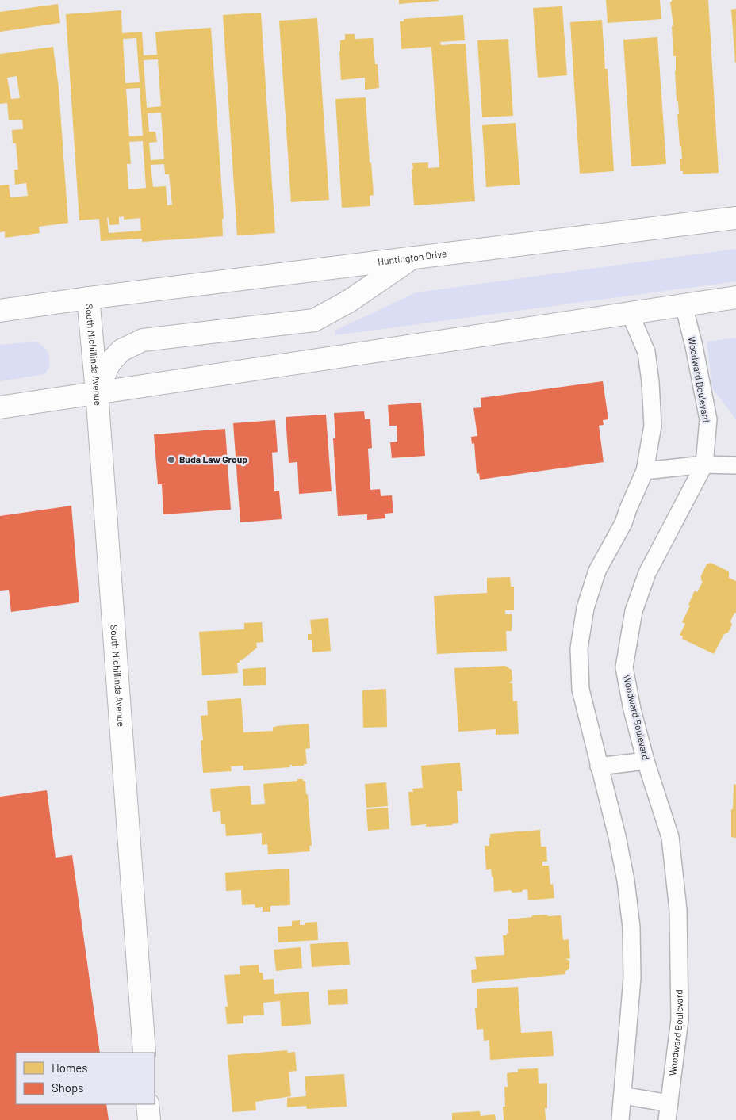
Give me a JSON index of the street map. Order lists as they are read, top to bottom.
{
  "streets": {
    "main road": ["Huntington Drive", "South Michillinda Avenue"],
    "street": ["Woodward Boulevard"]
  },
  "crossings": [
    ["Huntington Drive", "South Michillinda Avenue"]
  ],
  "places": ["Buda Law Group"],
  "legend": ["Homes", "Shops"]
}
